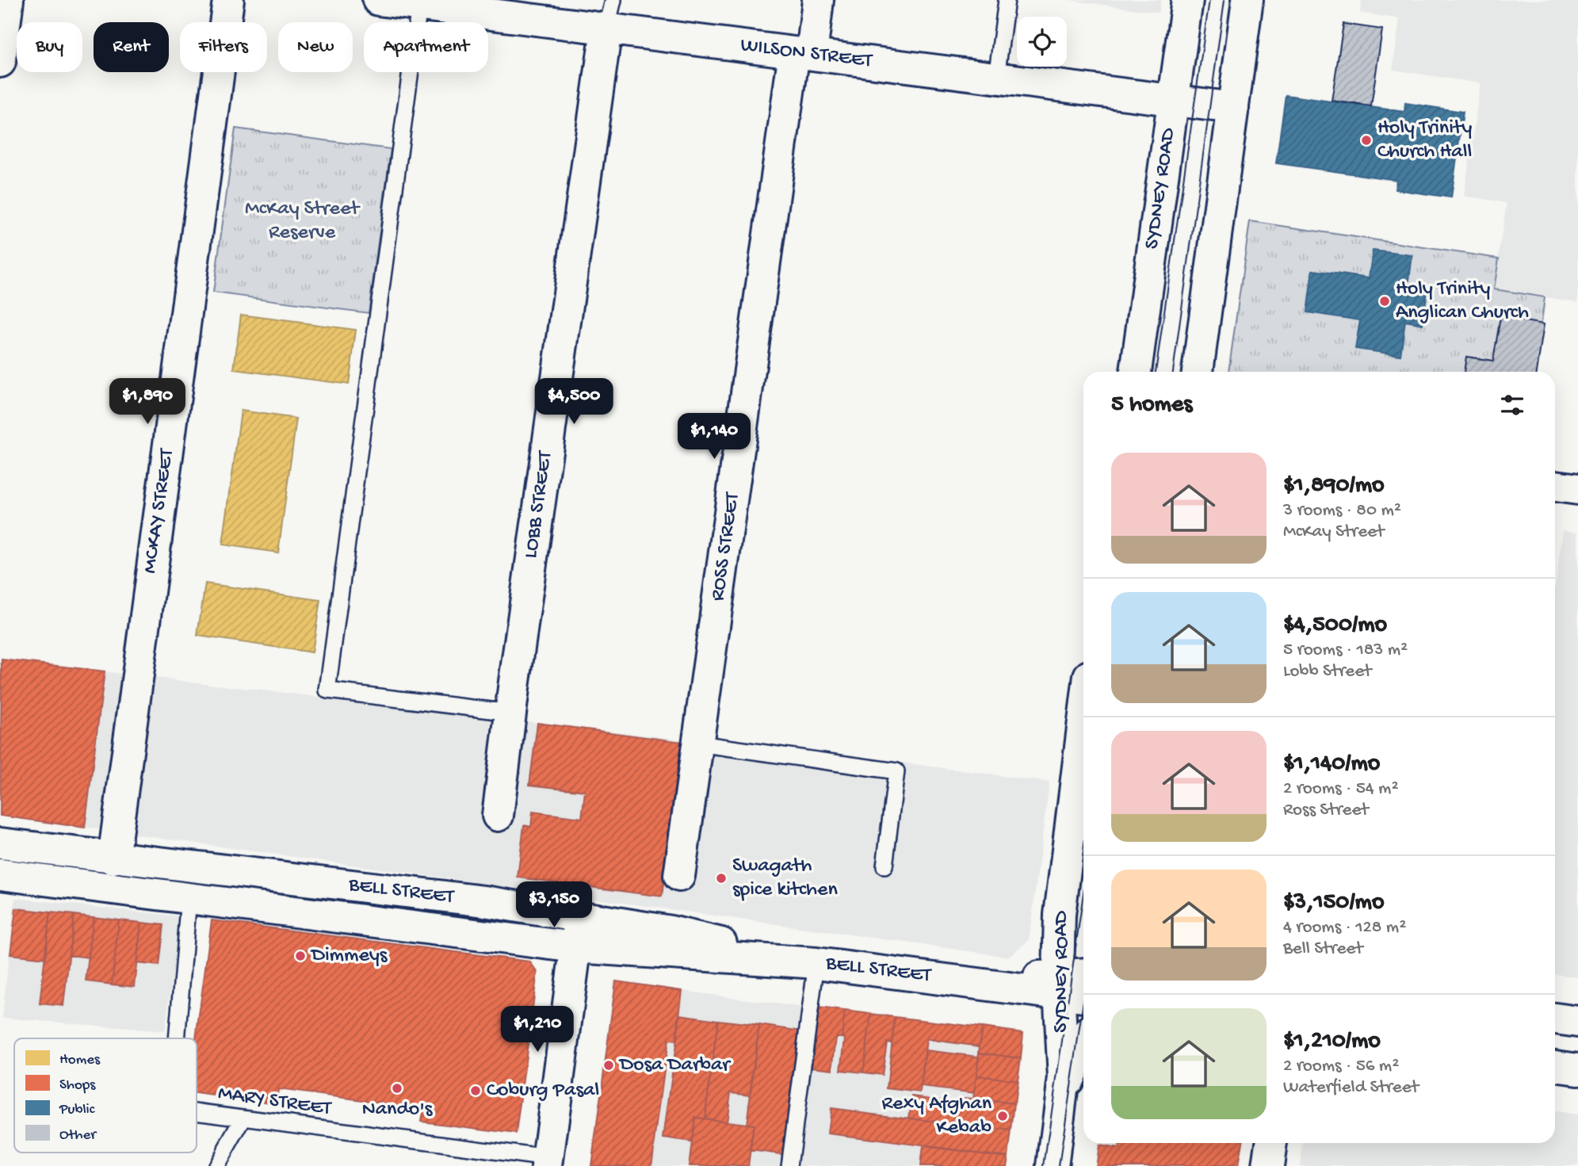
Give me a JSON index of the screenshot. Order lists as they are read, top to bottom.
{
  "streets": {
    "main road": [
      "WILSON STREET",
      "SYDNEY ROAD",
      "LOBB STREET",
      "MCKAY STREET",
      "ROSS STREET",
      "BELL STREET"
    ],
    "lane": ["MARY STREET"]
  },
  "crossings": [
    ["WILSON STREET", "SYDNEY ROAD"],
    ["WILSON STREET", "LOBB STREET"],
    ["WILSON STREET", "ROSS STREET"],
    ["SYDNEY ROAD", "BELL STREET"],
    ["MCKAY STREET", "BELL STREET"],
    ["BELL STREET", "MARY STREET"]
  ],
  "parks": ["McKay Street Reserve"],
  "places": [
    "Holy Trinity Church Hall",
    "Holy Trinity Anglican Church",
    "Swagath spice kitchen",
    "Dimmeys",
    "Dosa Darbar",
    "Nando's",
    "Coburg Pasal",
    "Rexy Afghan Kebab"
  ],
  "legend": [
    "Homes",
    "Shops",
    "Public",
    "Other"
  ],
  "page": {
    "chip": [
      "Buy",
      "Rent",
      "Filters",
      "New",
      "Apartment"
    ],
    "heading": "5 homes",
    "price": [
      "$1,890",
      "$4,500",
      "$1,140",
      "$3,150",
      "$1,210"
    ],
    "list": [
      {
        "name": "$1,890/mo",
        "note": "3 rooms · 80 m² · McKay Street"
      },
      {
        "name": "$4,500/mo",
        "note": "5 rooms · 183 m² · Lobb Street"
      },
      {
        "name": "$1,140/mo",
        "note": "2 rooms · 54 m² · Ross Street"
      },
      {
        "name": "$3,150/mo",
        "note": "4 rooms · 128 m² · Bell Street"
      },
      {
        "name": "$1,210/mo",
        "note": "2 rooms · 56 m² · Waterfield Street"
      }
    ]
  }
}
